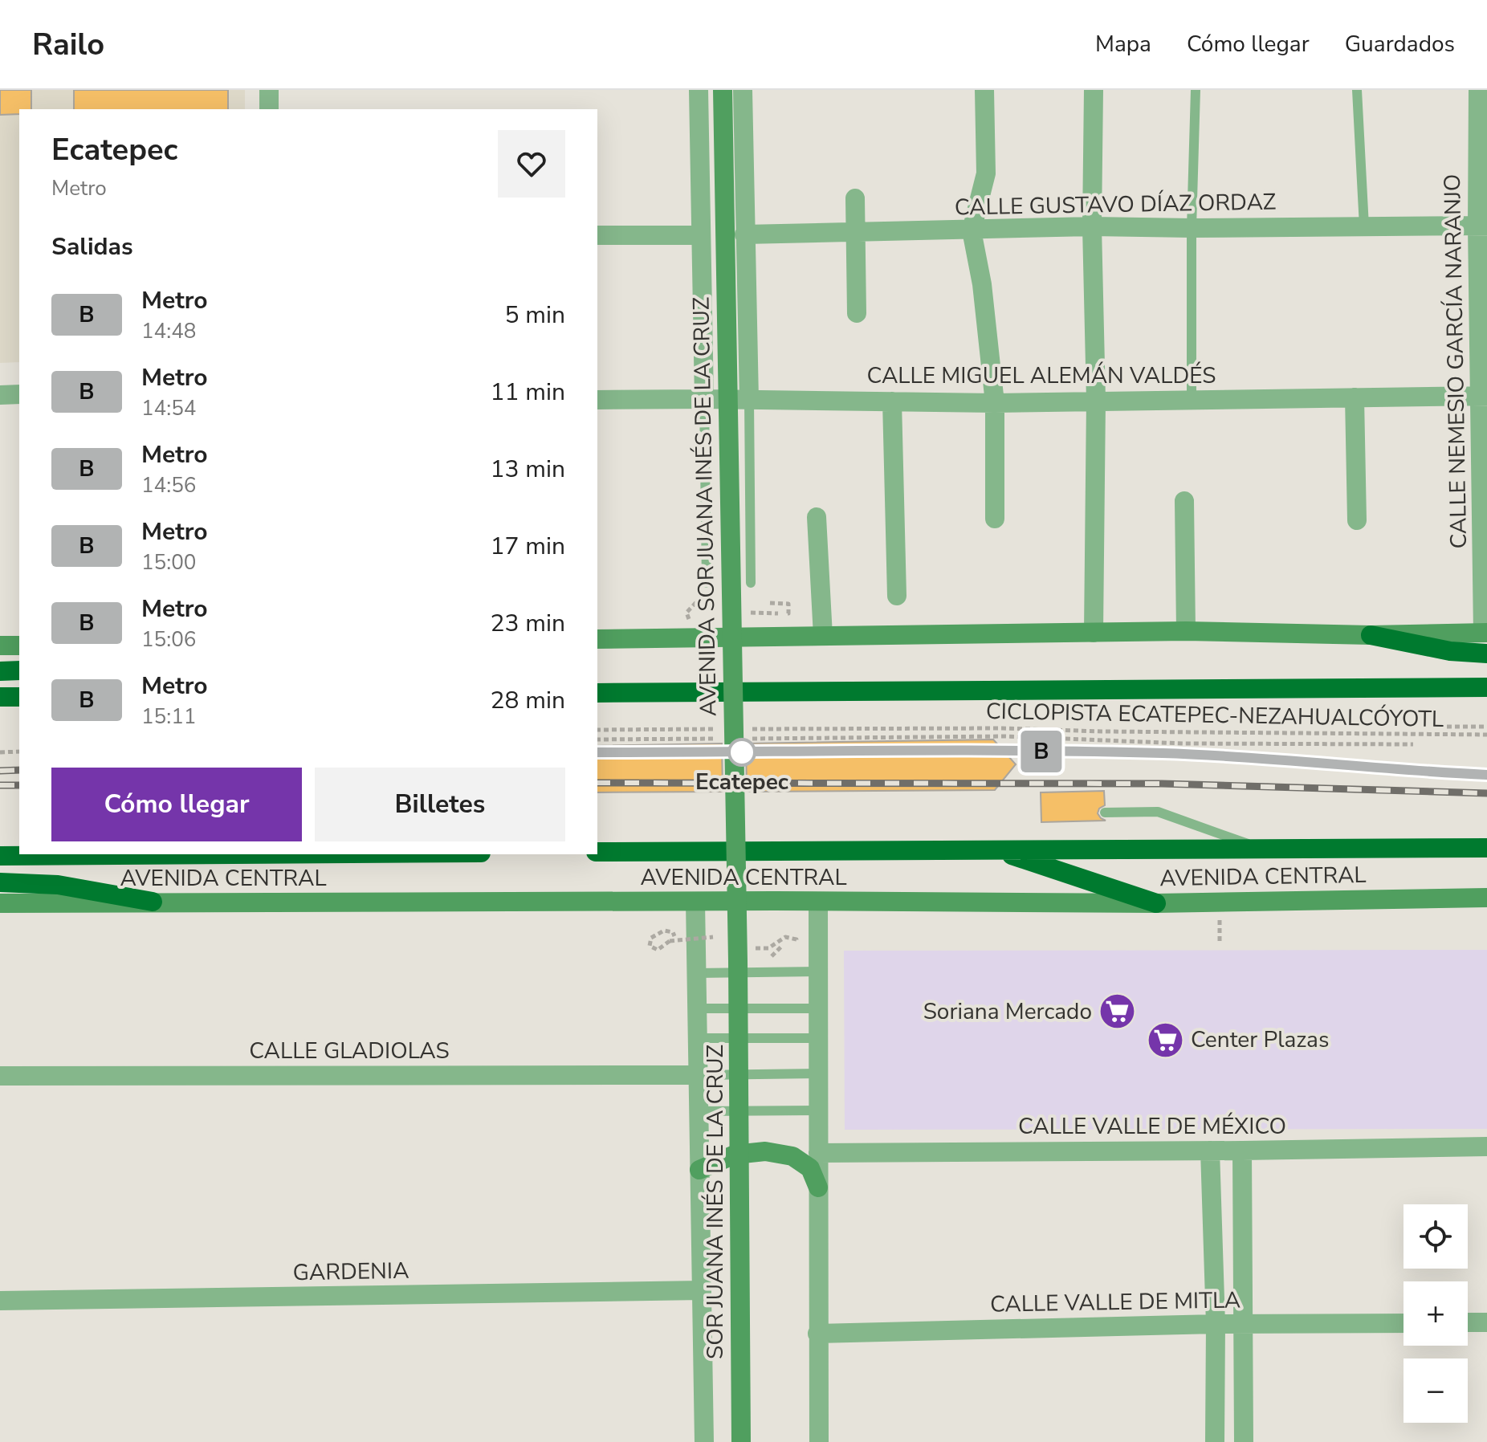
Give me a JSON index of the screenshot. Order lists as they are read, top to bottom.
{
  "streets": {
    "highway": ["AVENIDA CENTRAL"],
    "main road": ["AVENIDA SOR JUANA INÉS DE LA CRUZ", "SOR JUANA INÉS DE LA CRUZ"],
    "street": [
      "CALLE GUSTAVO DÍAZ ORDAZ",
      "CALLE NEMESIO GARCÍA NARANJO",
      "CALLE MIGUEL ALEMÁN VALDÉS",
      "CALLE GLADIOLAS",
      "CALLE VALLE DE MÉXICO",
      "GARDENIA",
      "CALLE VALLE DE MITLA"
    ],
    "path": ["CICLOPISTA ECATEPEC-NEZAHUALCÓYOTL"]
  },
  "crossings": [
    ["CALLE GUSTAVO DÍAZ ORDAZ", "CALLE NEMESIO GARCÍA NARANJO"],
    ["CALLE GUSTAVO DÍAZ ORDAZ", "AVENIDA SOR JUANA INÉS DE LA CRUZ"],
    ["CALLE NEMESIO GARCÍA NARANJO", "CALLE MIGUEL ALEMÁN VALDÉS"],
    ["CALLE MIGUEL ALEMÁN VALDÉS", "AVENIDA SOR JUANA INÉS DE LA CRUZ"],
    ["AVENIDA SOR JUANA INÉS DE LA CRUZ", "SOR JUANA INÉS DE LA CRUZ"]
  ],
  "places": {
    "other": ["Ecatepec"],
    "supermarket": ["Soriana Mercado", "Center Plazas"]
  },
  "lines": ["metro line B"],
  "page": {
    "header": "Railo",
    "nav": ["Mapa", "Cómo llegar", "Guardados"],
    "on_map": "B",
    "heading": [
      ["Ecatepec", "Metro"],
      "Salidas"
    ],
    "list": [
      {
        "mark": "B",
        "name": "Metro",
        "note": "14:48",
        "value": "5 min"
      },
      {
        "mark": "B",
        "name": "Metro",
        "note": "14:54",
        "value": "11 min"
      },
      {
        "mark": "B",
        "name": "Metro",
        "note": "14:56",
        "value": "13 min"
      },
      {
        "mark": "B",
        "name": "Metro",
        "note": "15:00",
        "value": "17 min"
      },
      {
        "mark": "B",
        "name": "Metro",
        "note": "15:06",
        "value": "23 min"
      },
      {
        "mark": "B",
        "name": "Metro",
        "note": "15:11",
        "value": "28 min"
      }
    ],
    "buttons": ["Cómo llegar", "Billetes"],
    "map_buttons": ["+", "−"]
  }
}
